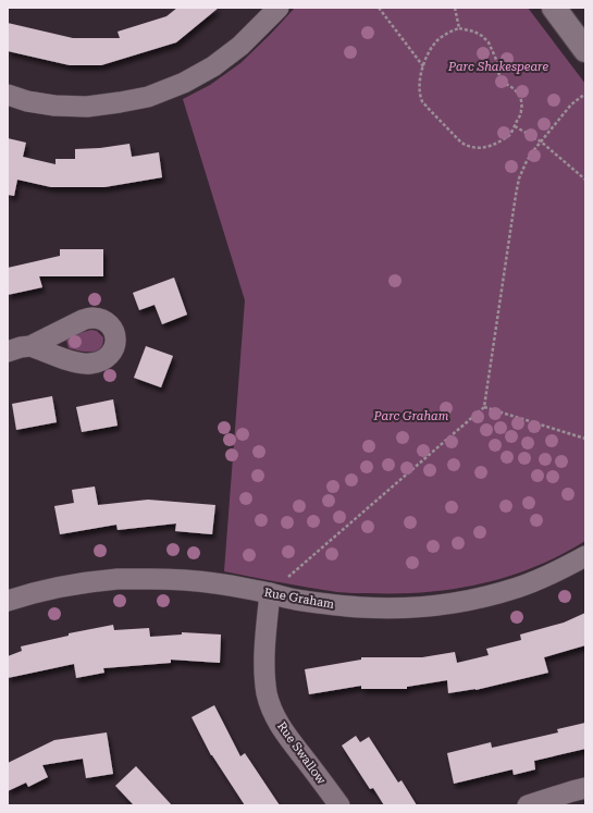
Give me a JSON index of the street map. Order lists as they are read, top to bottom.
{
  "streets": {
    "street": ["Rue Graham", "Rue Swallow"]
  },
  "crossings": [
    ["Rue Graham", "Rue Swallow"]
  ],
  "parks": ["Parc Shakespeare", "Parc Graham"]
}
